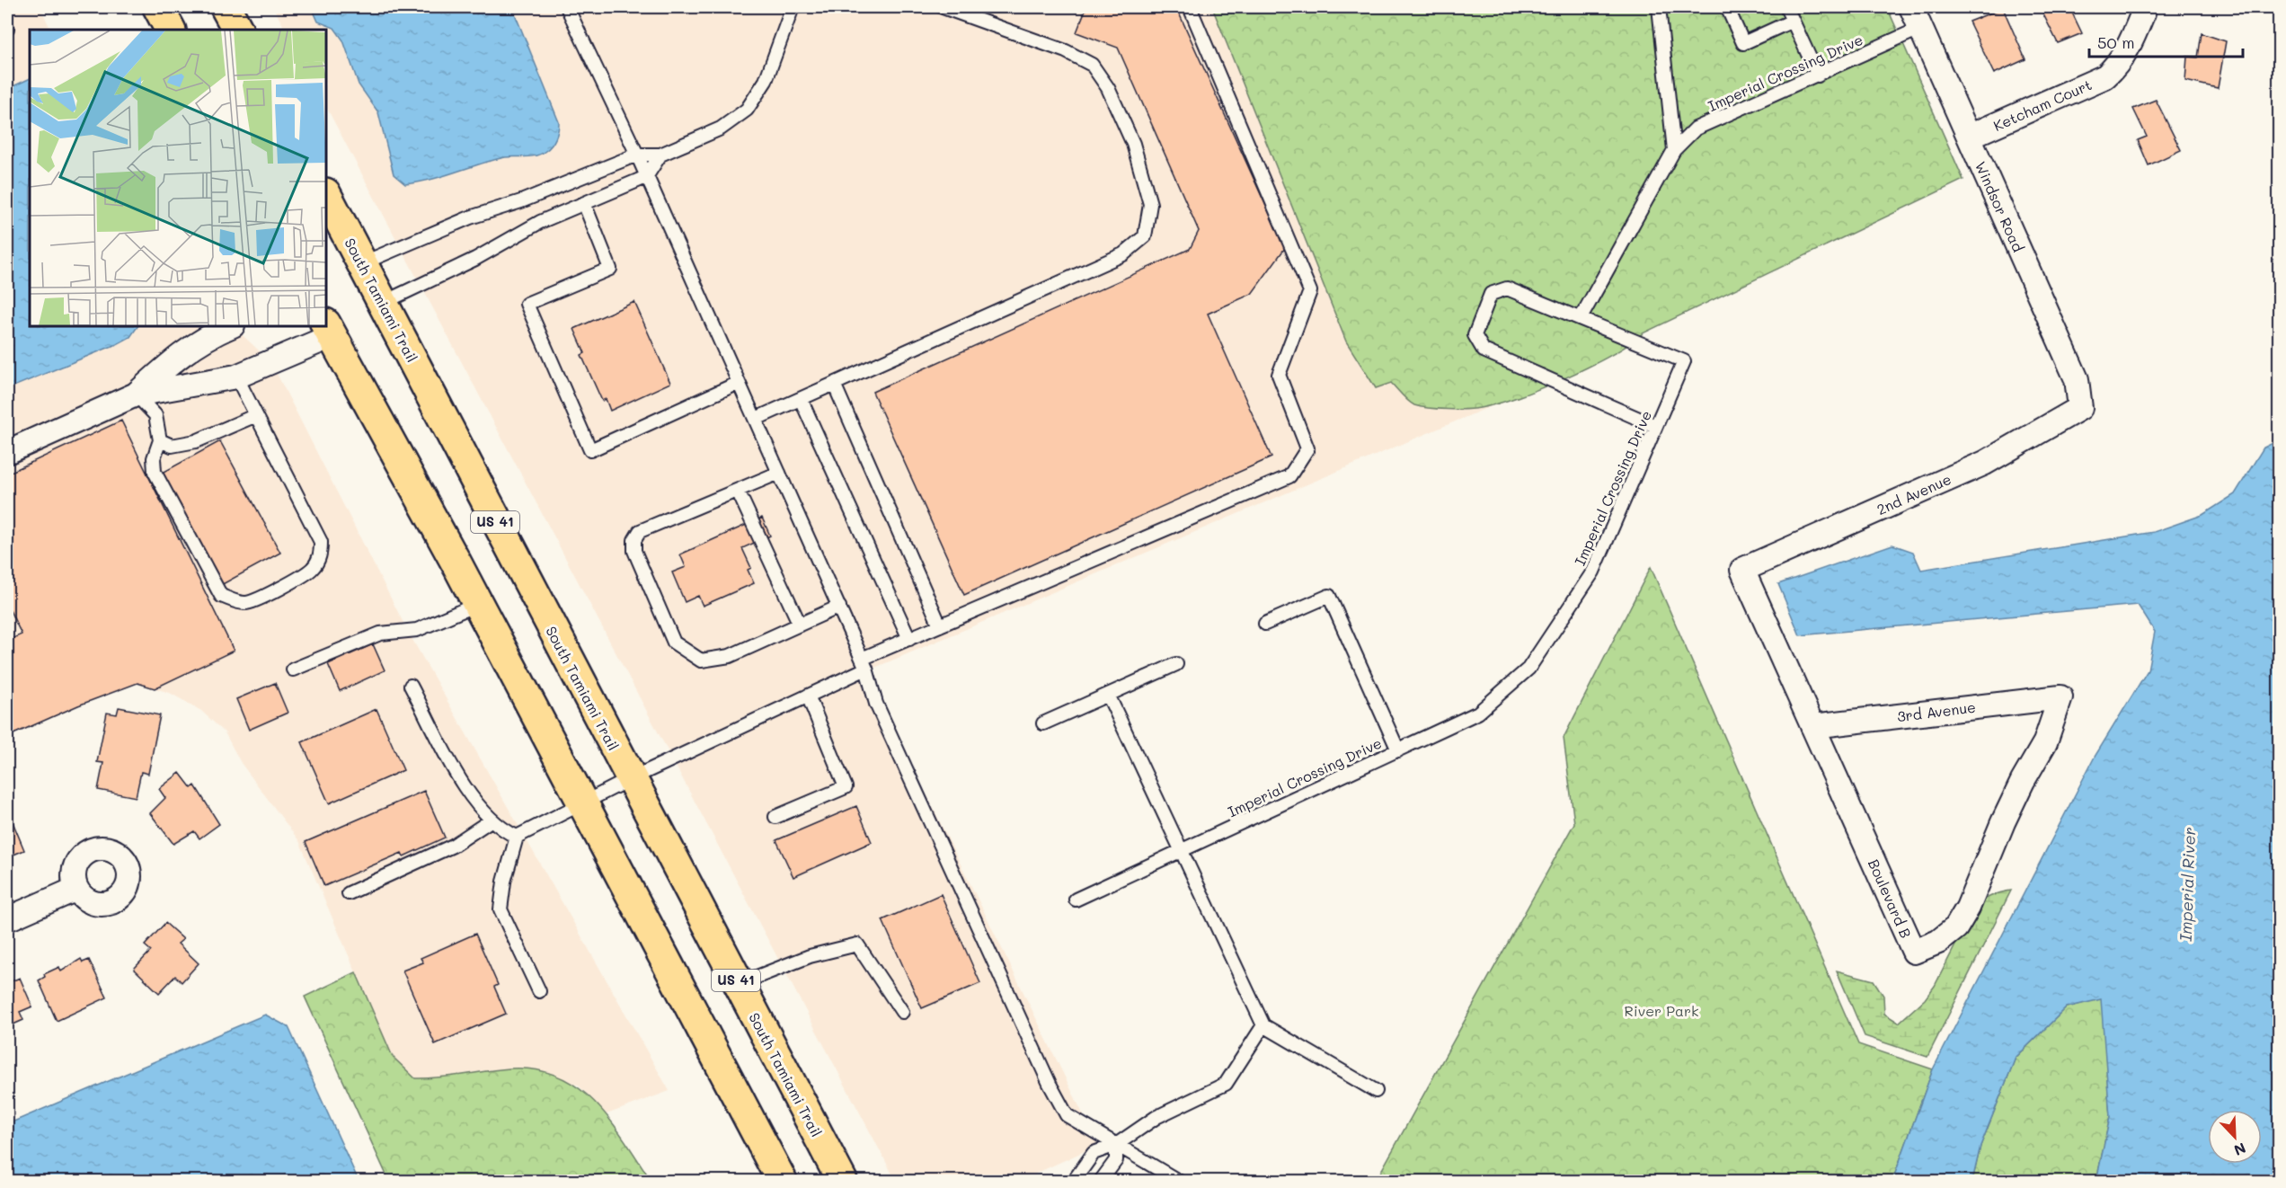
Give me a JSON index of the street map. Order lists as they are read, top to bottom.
{
  "streets": {
    "main road": ["South Tamiami Trail", "US 41"],
    "street": [
      "Ketcham Court",
      "Windsor Road",
      "2nd Avenue",
      "3rd Avenue",
      "Boulevard B"
    ],
    "lane": ["Imperial Crossing Drive"]
  },
  "crossings": [
    ["Imperial Crossing Drive", "Windsor Road"],
    ["Ketcham Court", "Windsor Road"],
    ["Windsor Road", "2nd Avenue"],
    ["2nd Avenue", "Boulevard B"],
    ["3rd Avenue", "Boulevard B"]
  ],
  "water": ["Imperial River"],
  "parks": ["River Park"],
  "scale_bar": "50 m",
  "north": "bottom right"
}
